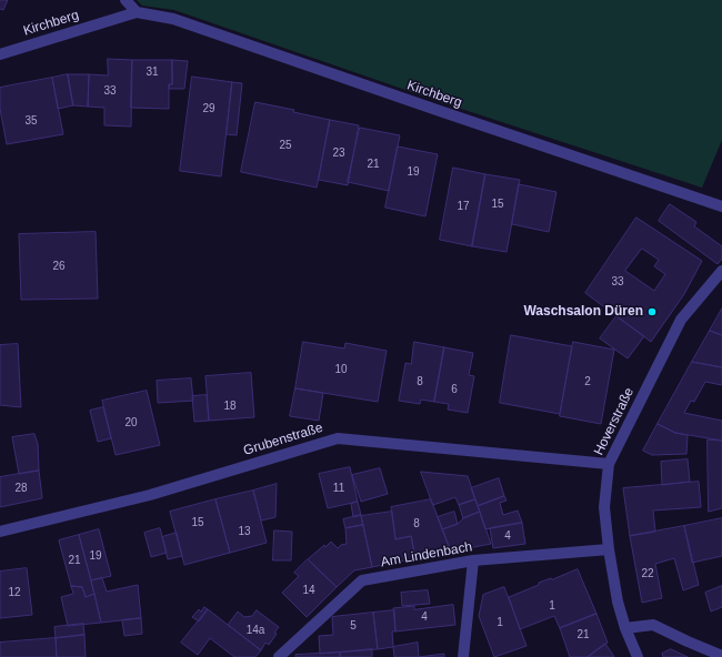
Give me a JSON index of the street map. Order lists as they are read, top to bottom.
{
  "streets": {
    "street": [
      "Kirchberg",
      "Hoverstraße",
      "Grubenstraße",
      "Am Lindenbach"
    ]
  },
  "crossings": [
    ["Hoverstraße", "Grubenstraße"],
    ["Hoverstraße", "Am Lindenbach"]
  ],
  "places": ["Waschsalon Düren"],
  "house_numbers": [
    "31",
    "33",
    "29",
    "35",
    "25",
    "23",
    "21",
    "19",
    "15",
    "17",
    "26",
    "33",
    "10",
    "8",
    "2",
    "6",
    "18",
    "20",
    "28",
    "11",
    "15",
    "8",
    "13",
    "4",
    "19",
    "21",
    "22",
    "14",
    "12",
    "1",
    "4",
    "1",
    "5",
    "14a",
    "21"
  ]
}
